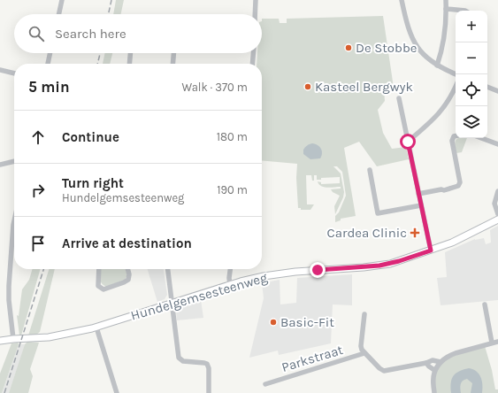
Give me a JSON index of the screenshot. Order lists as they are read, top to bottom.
{
  "streets": {
    "main road": ["Hundelgemsesteenweg"],
    "street": ["Parkstraat"]
  },
  "places": {
    "other": ["De Stobbe", "Kasteel Bergwyk", "Basic-Fit"],
    "health": ["Cardea Clinic"]
  },
  "page": {
    "map_buttons": ["+", "−"],
    "search": "Search here",
    "heading": ["5 min", "Walk · 370 m"],
    "list": [
      ["Continue", "180 m"],
      ["Turn right", "Hundelgemsesteenweg", "190 m"],
      "Arrive at destination"
    ]
  }
}
